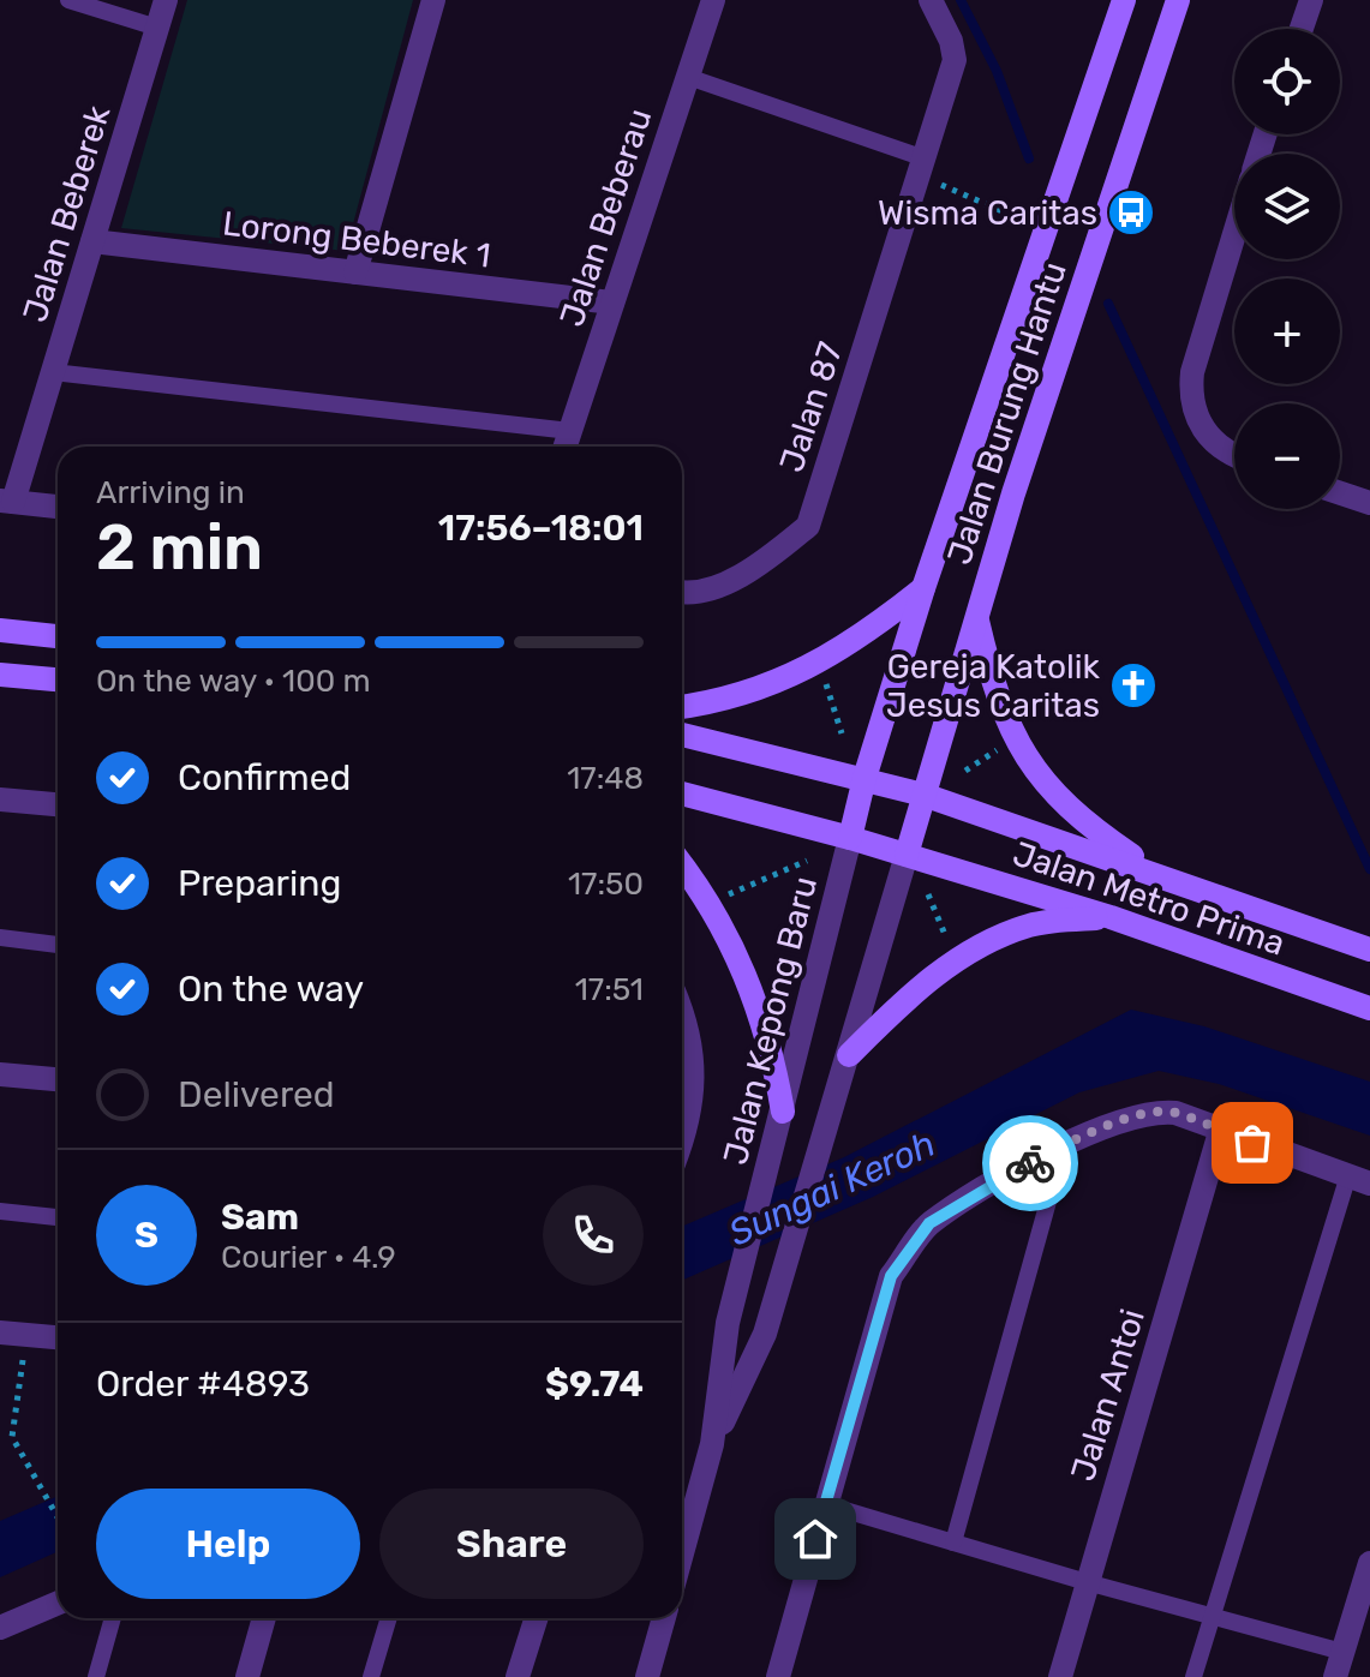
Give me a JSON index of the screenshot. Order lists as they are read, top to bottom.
{
  "streets": {
    "main road": ["Jalan Burung Hantu", "Jalan Metro Prima"],
    "street": [
      "Jalan Beberek",
      "Jalan Beberau",
      "Lorong Beberek 1",
      "Jalan 87",
      "Jalan Kepong Baru",
      "Jalan Antoi"
    ]
  },
  "crossings": [
    ["Jalan Beberek", "Lorong Beberek 1"],
    ["Jalan Beberau", "Lorong Beberek 1"],
    ["Jalan Burung Hantu", "Jalan Metro Prima"],
    ["Jalan Burung Hantu", "Jalan Kepong Baru"],
    ["Jalan Metro Prima", "Jalan Kepong Baru"]
  ],
  "water": ["Sungai Keroh"],
  "places": {
    "bus stop": ["Wisma Caritas"],
    "church": ["Gereja Katolik Jesus Caritas"]
  },
  "page": {
    "map_buttons": ["+", "−"],
    "heading": ["2 min", "Arriving in", "17:56–18:01"],
    "panel": [
      "Sam",
      "Courier · 4.9",
      "Order #4893",
      "$9.74"
    ],
    "bar": "On the way · 100 m",
    "list": [
      ["Confirmed", "17:48"],
      ["Preparing", "17:50"],
      ["On the way", "17:51"],
      "Delivered"
    ],
    "round": "S",
    "buttons": ["Help", "Share"]
  }
}
